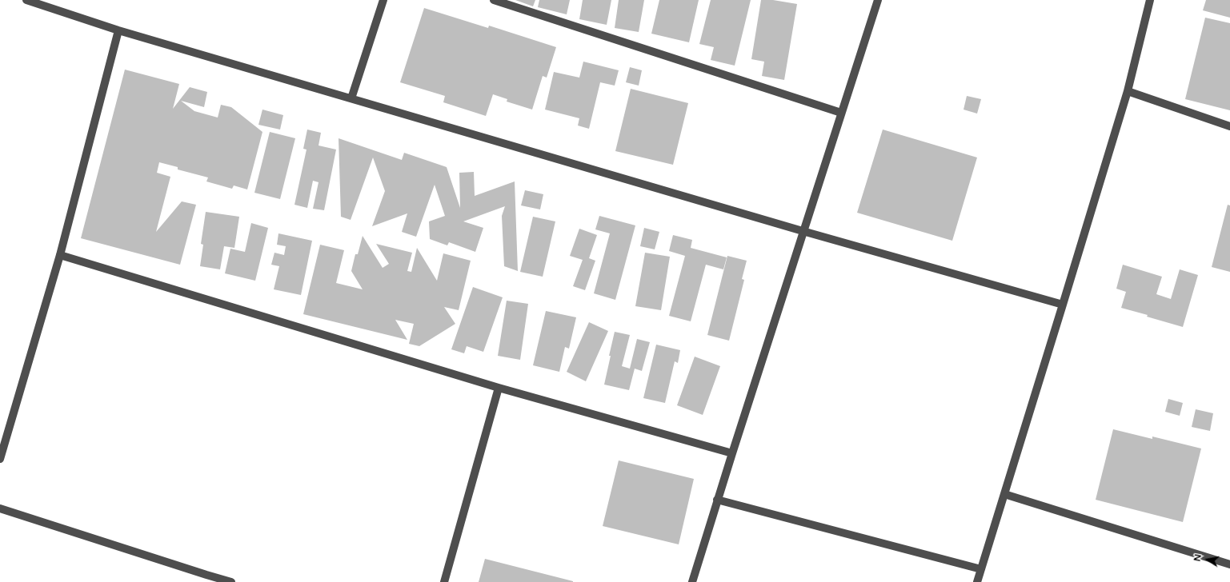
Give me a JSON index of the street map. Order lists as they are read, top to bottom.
{
  "north": "left"
}
